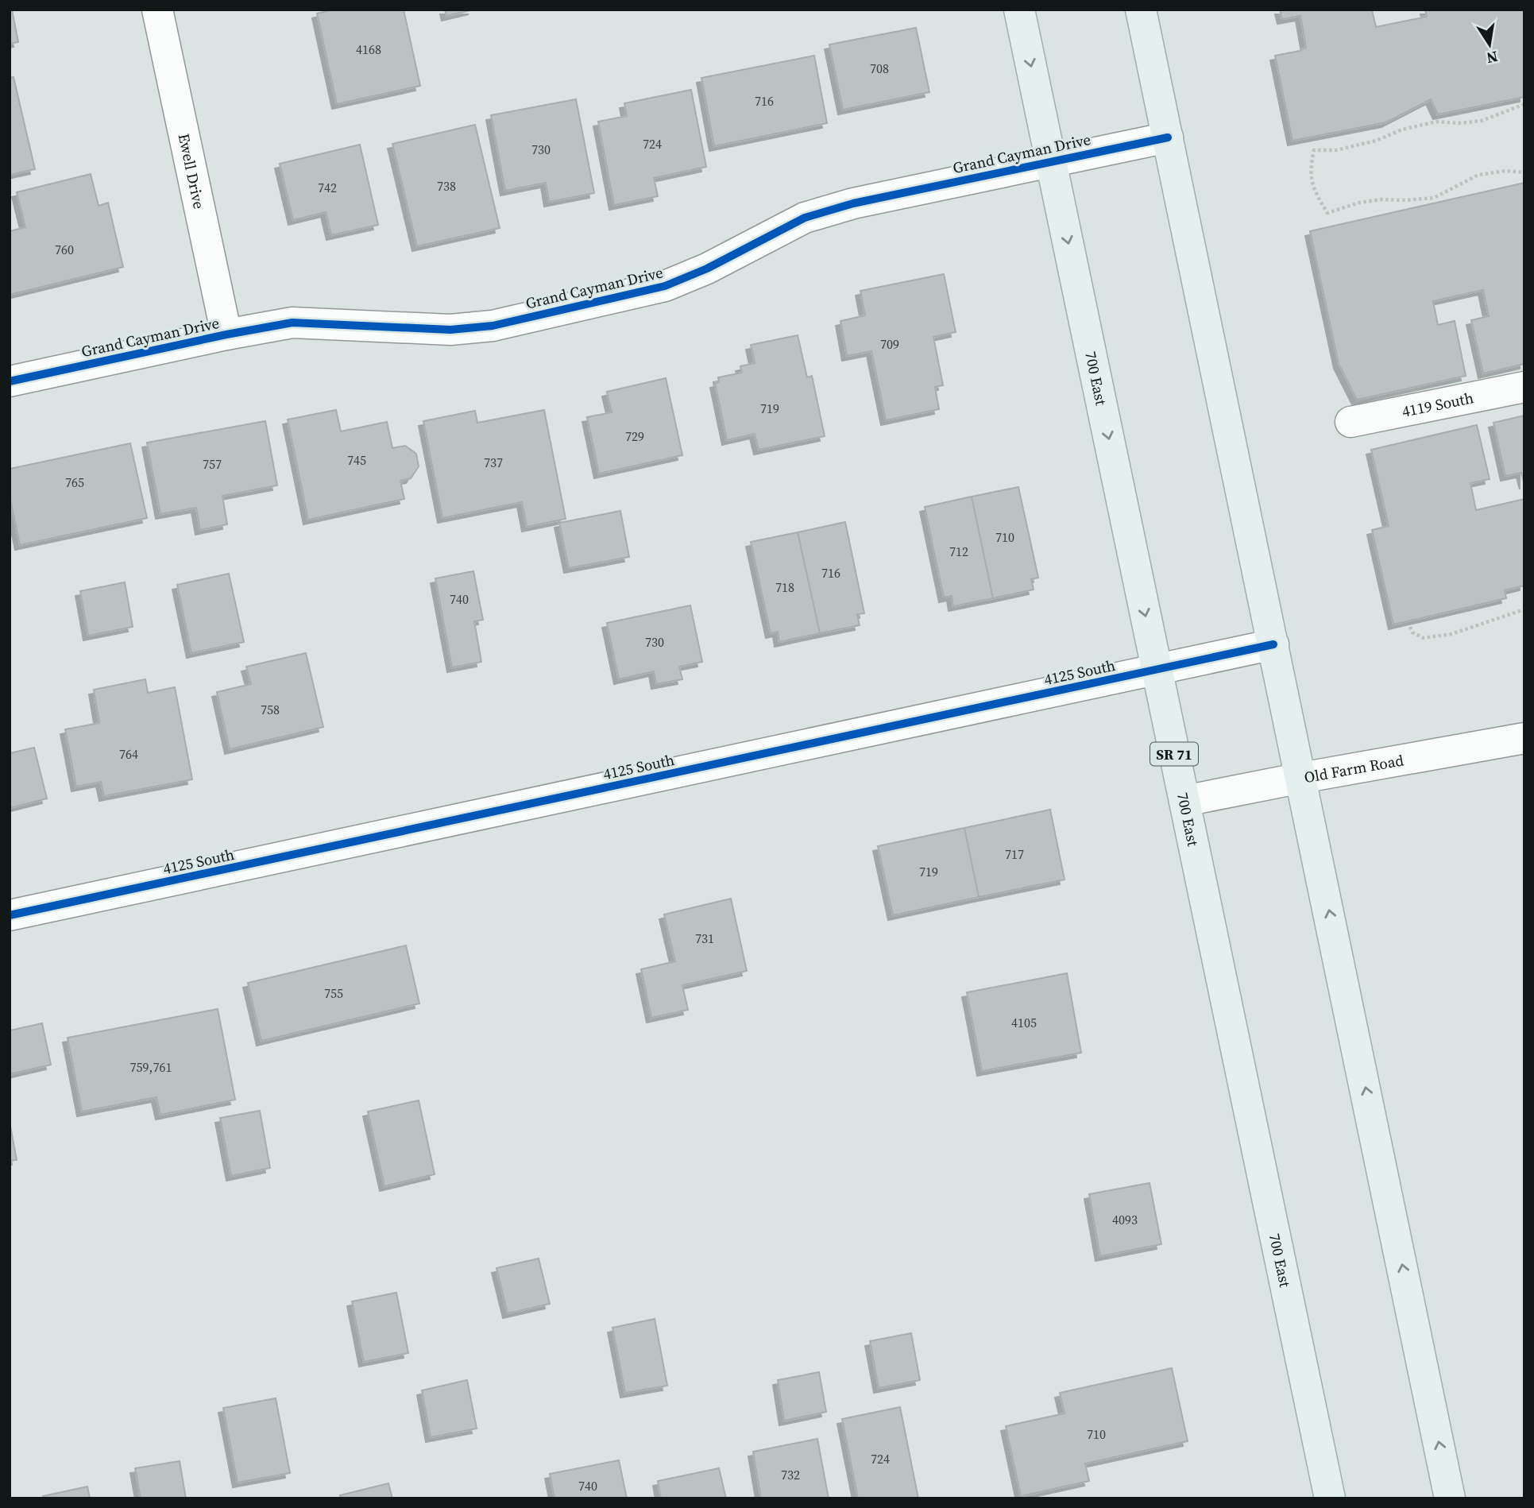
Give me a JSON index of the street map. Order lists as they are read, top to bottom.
{
  "streets": {
    "main road": ["700 East", "SR 71"],
    "street": [
      "Grand Cayman Drive",
      "Ewell Drive",
      "4119 South",
      "4125 South",
      "Old Farm Road"
    ]
  },
  "crossings": [
    ["Grand Cayman Drive", "Ewell Drive"],
    ["Grand Cayman Drive", "700 East"],
    ["700 East", "4125 South"],
    ["700 East", "Old Farm Road"]
  ],
  "house_numbers": [
    "4168",
    "708",
    "716",
    "724",
    "730",
    "738",
    "742",
    "760",
    "709",
    "719",
    "729",
    "745",
    "737",
    "757",
    "765",
    "710",
    "712",
    "716",
    "718",
    "740",
    "730",
    "758",
    "764",
    "717",
    "719",
    "731",
    "755",
    "4105",
    "759,761",
    "4093",
    "710",
    "724",
    "732",
    "740"
  ],
  "north": "bottom"
}
